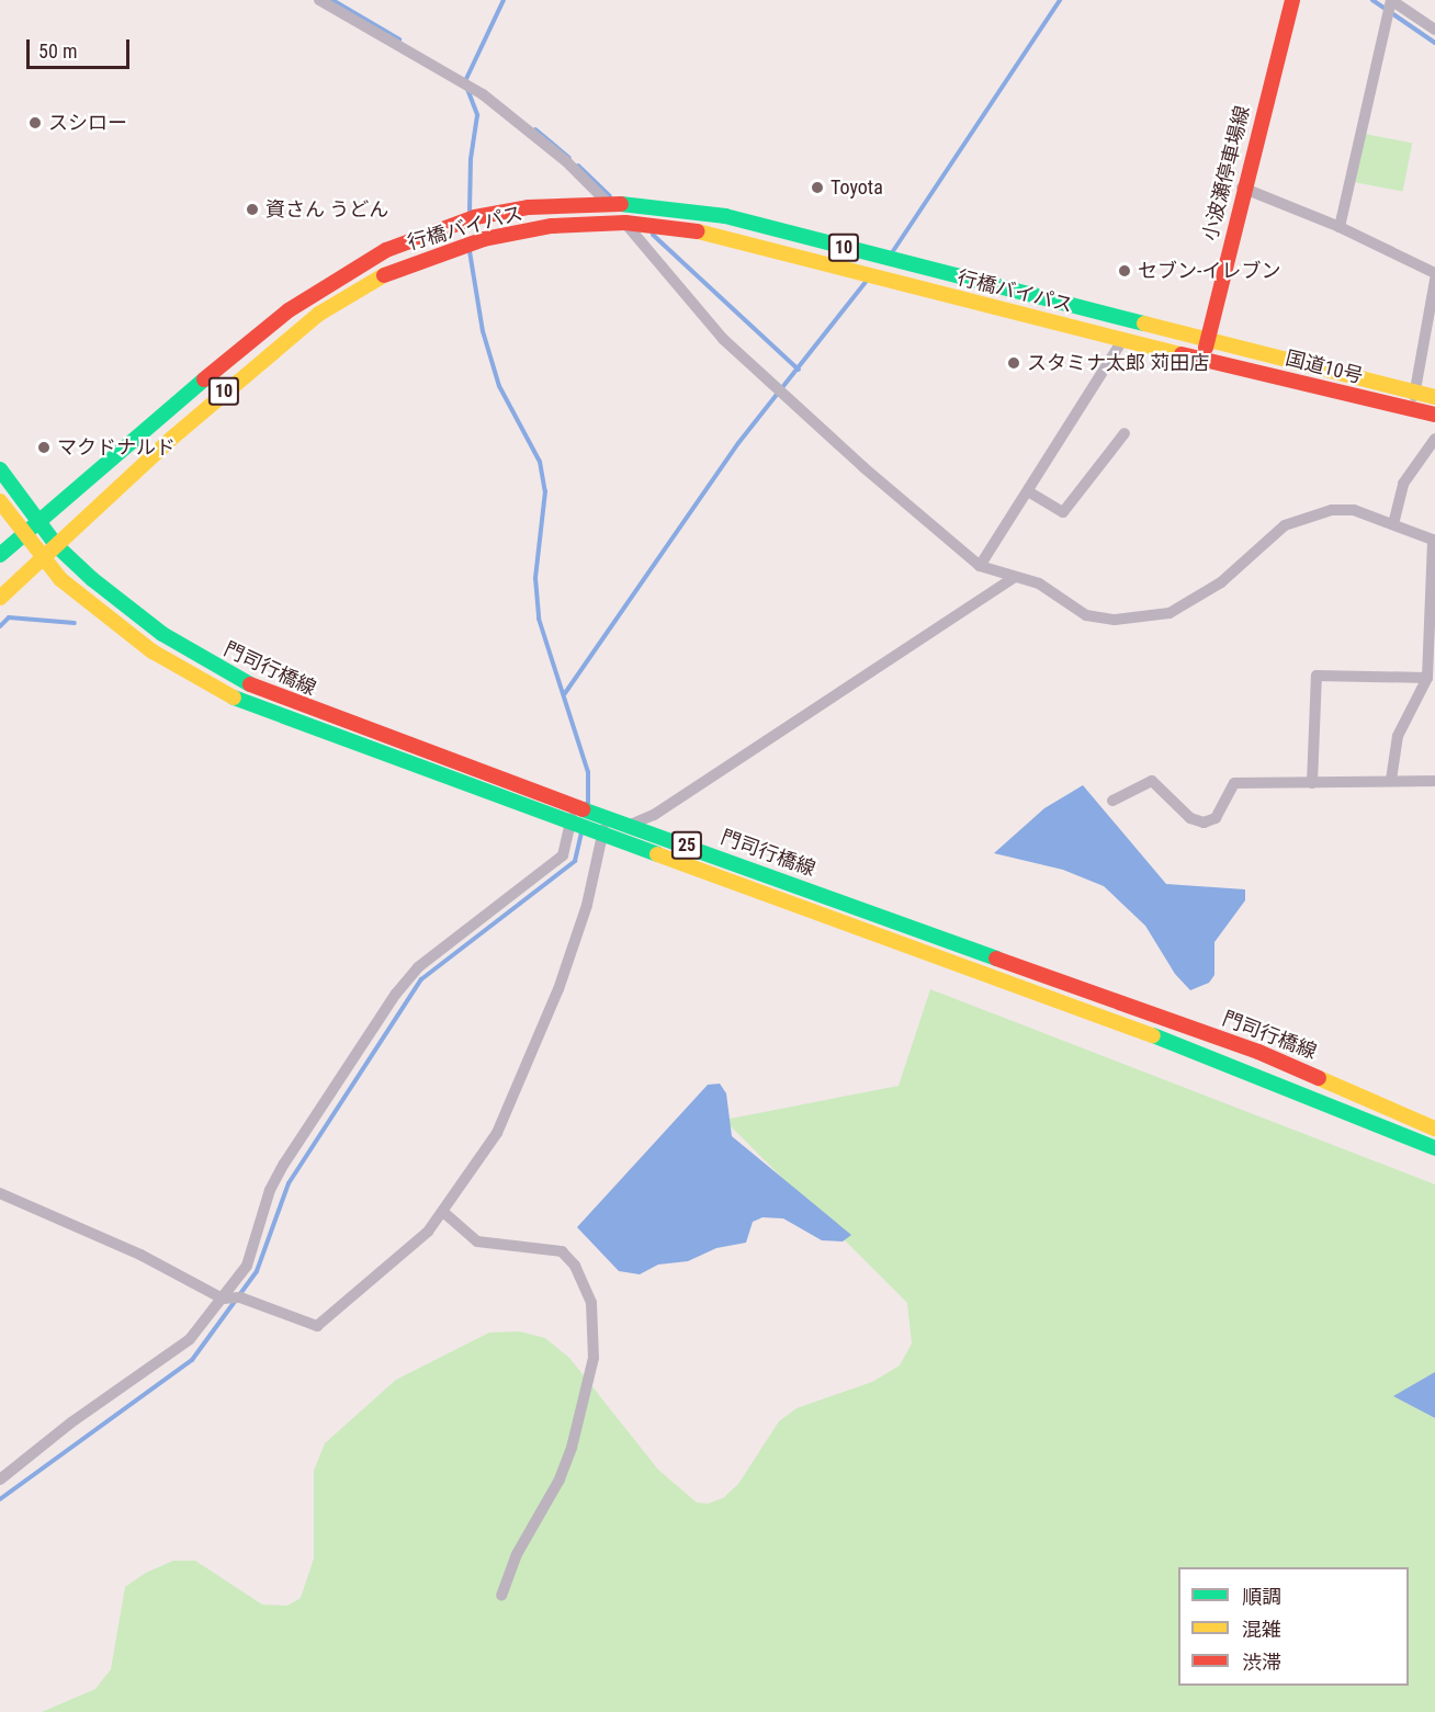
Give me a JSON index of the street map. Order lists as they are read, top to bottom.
{
  "streets": {
    "main road": [
      "小波瀬停車場線",
      "行橋バイパス",
      "10",
      "国道10号",
      "門司行橋線",
      "25"
    ]
  },
  "crossings": [
    ["小波瀬停車場線", "行橋バイパス"],
    ["小波瀬停車場線", "国道10号"],
    ["行橋バイパス", "国道10号"],
    ["行橋バイパス", "門司行橋線"]
  ],
  "places": [
    "スシロー",
    "Toyota",
    "資さん うどん",
    "セブン-イレブン",
    "スタミナ太郎 苅田店",
    "マクドナルド"
  ],
  "legend": ["順調", "混雑", "渋滞"],
  "scale_bar": "50 m"
}
